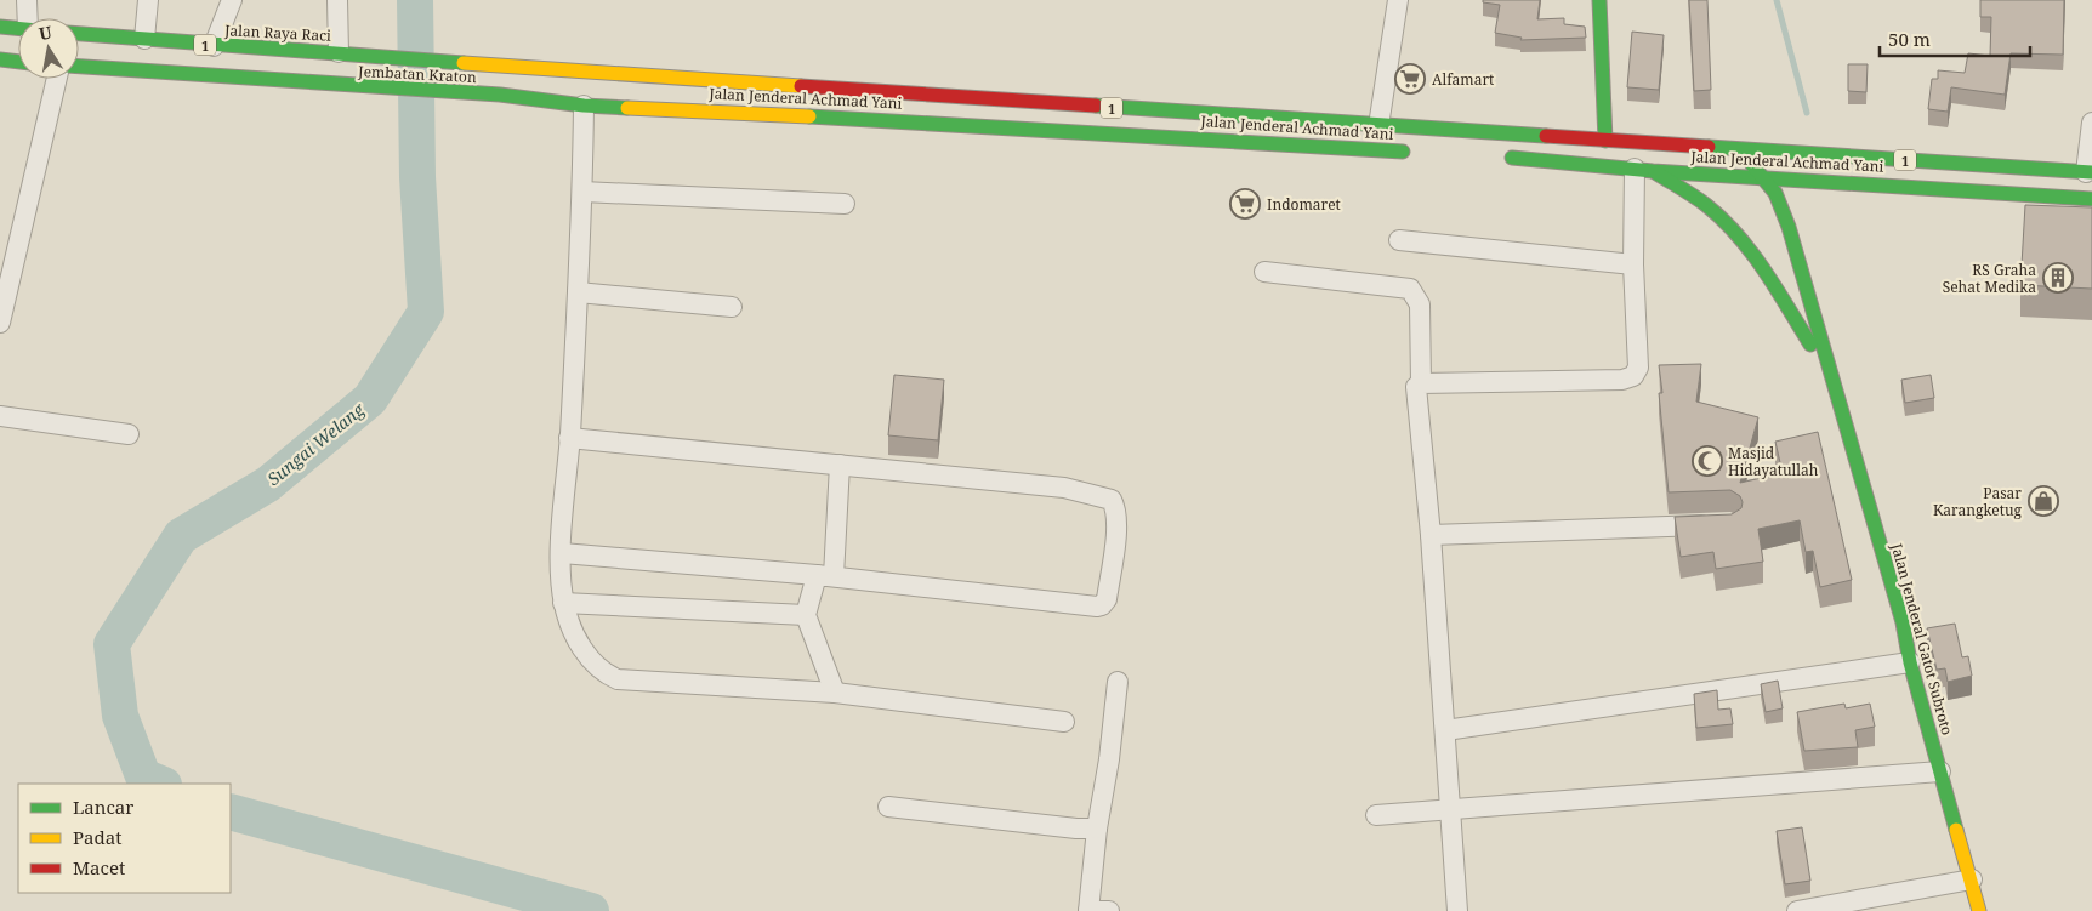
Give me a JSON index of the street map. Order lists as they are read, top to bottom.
{
  "streets": {
    "main road": [
      "Jalan Raya Raci",
      "1",
      "Jembatan Kraton",
      "Jalan Jenderal Achmad Yani",
      "Jalan Jenderal Gatot Subroto"
    ]
  },
  "crossings": [
    ["Jalan Raya Raci", "Jembatan Kraton"],
    ["Jembatan Kraton", "Jalan Jenderal Achmad Yani"],
    ["Jalan Jenderal Achmad Yani", "Jalan Jenderal Gatot Subroto"]
  ],
  "water": ["Sungai Welang"],
  "places": {
    "supermarket": ["Alfamart", "Indomaret"],
    "building": ["RS Graha Sehat Medika"],
    "mosque": ["Masjid Hidayatullah"],
    "shop": ["Pasar Karangketug"]
  },
  "legend": ["Lancar", "Padat", "Macet"],
  "scale_bar": "50 m",
  "north": "top"
}
